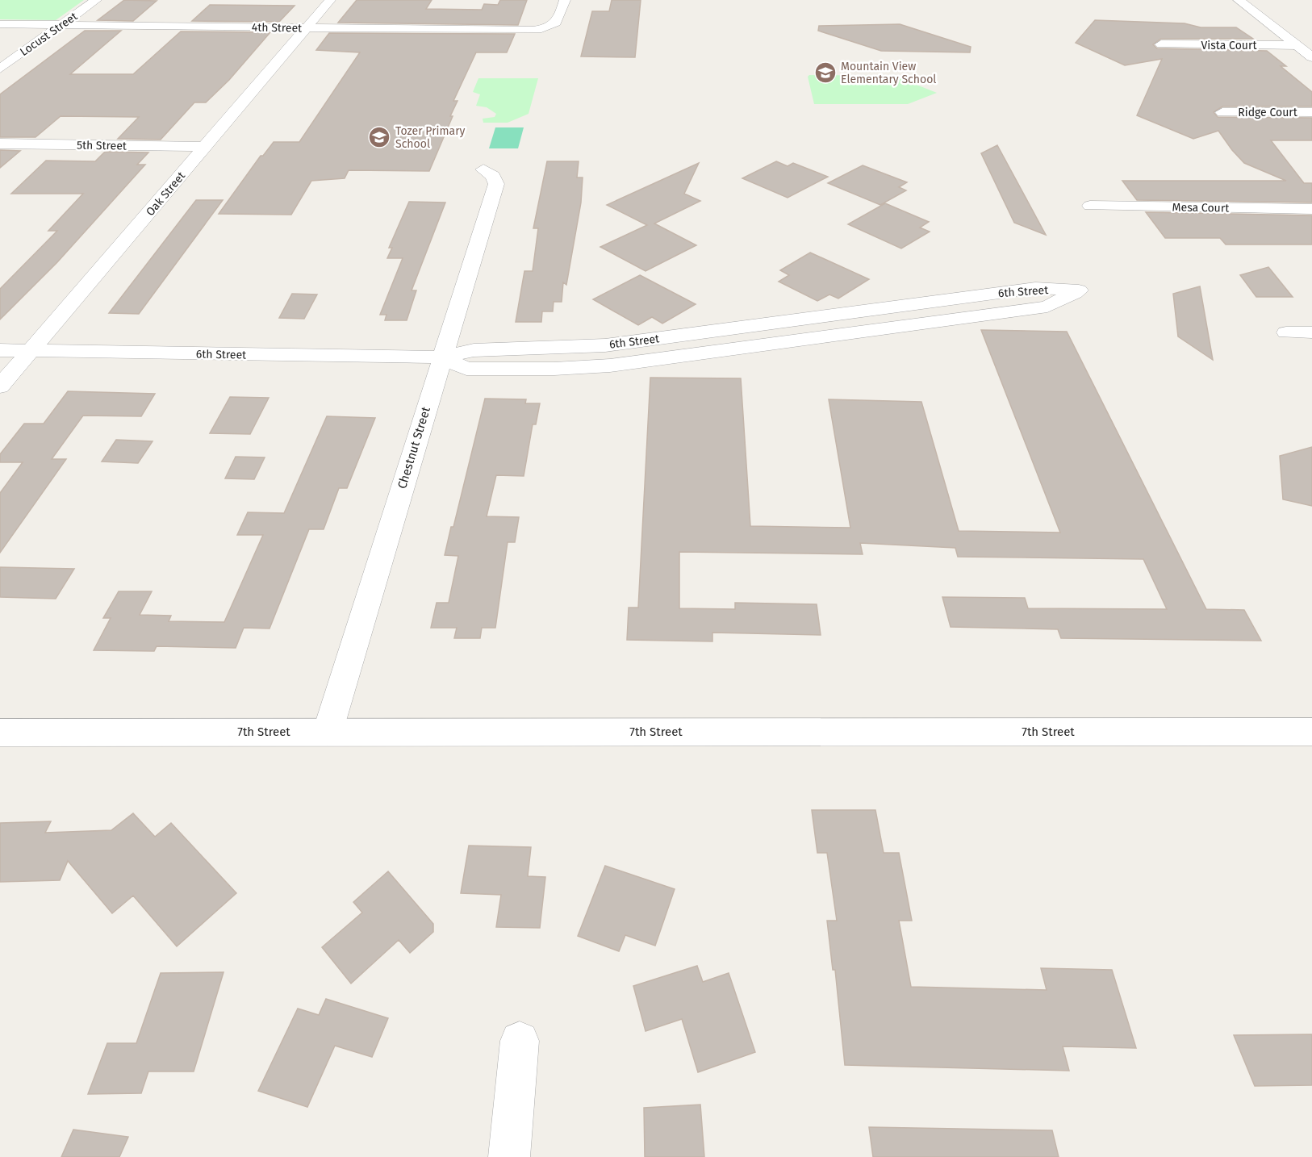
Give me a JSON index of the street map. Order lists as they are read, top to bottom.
{
  "streets": {
    "street": [
      "4th Street",
      "Locust Street",
      "Vista Court",
      "Ridge Court",
      "5th Street",
      "Oak Street",
      "Mesa Court",
      "6th Street",
      "Chestnut Street",
      "7th Street"
    ]
  },
  "crossings": [
    ["4th Street", "Locust Street"],
    ["4th Street", "Oak Street"],
    ["5th Street", "Oak Street"],
    ["Oak Street", "6th Street"],
    ["6th Street", "Chestnut Street"],
    ["Chestnut Street", "7th Street"]
  ],
  "places": {
    "school or university": ["Mountain View Elementary School", "Tozer Primary School"]
  }
}
